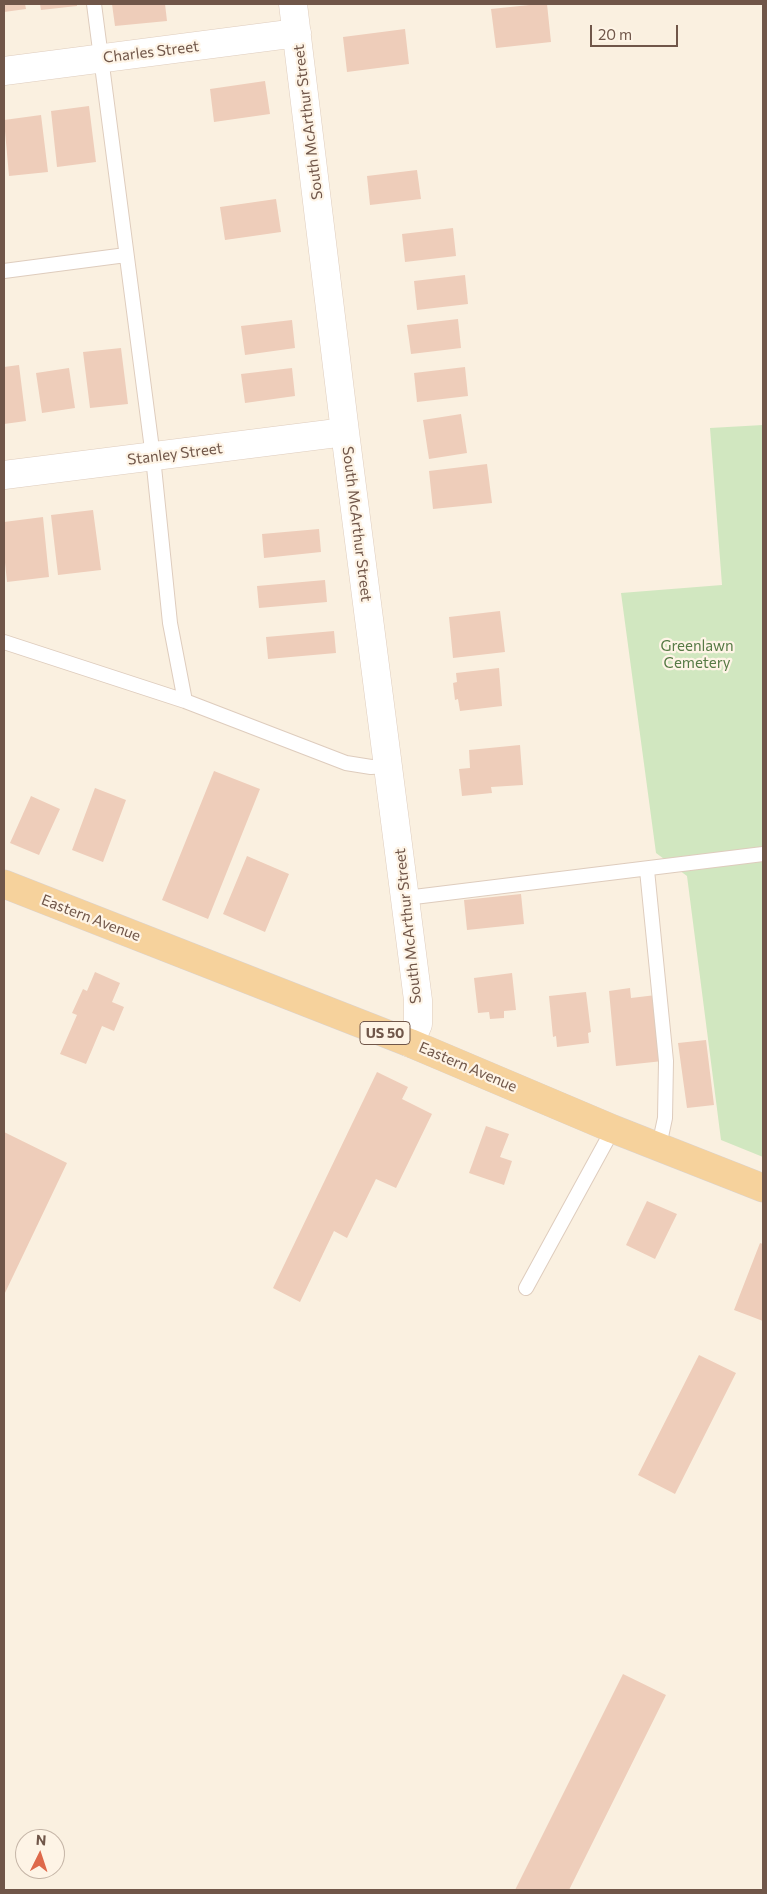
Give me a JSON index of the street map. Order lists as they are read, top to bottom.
{
  "streets": {
    "main road": ["Eastern Avenue", "US 50"],
    "street": ["Charles Street", "South McArthur Street", "Stanley Street"]
  },
  "crossings": [
    ["Charles Street", "South McArthur Street"],
    ["South McArthur Street", "Stanley Street"],
    ["South McArthur Street", "Eastern Avenue"]
  ],
  "parks": ["Greenlawn Cemetery"],
  "scale_bar": "20 m",
  "north": "top"
}
